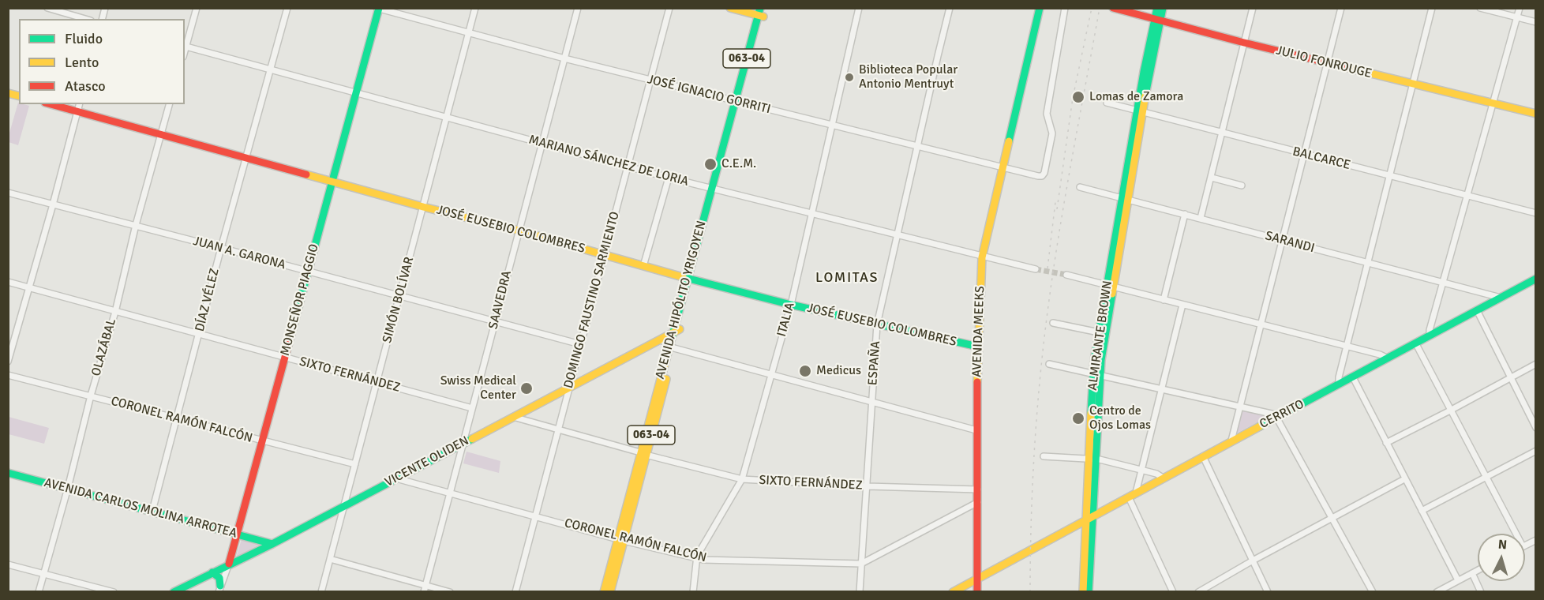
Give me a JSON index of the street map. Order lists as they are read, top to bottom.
{
  "streets": {
    "street": [
      "063-04",
      "JULIO FONROUGE",
      "JOSÉ IGNACIO GORRITI",
      "BALCARCE",
      "MARIANO SÁNCHEZ DE LORIA",
      "JOSÉ EUSEBIO COLOMBRES",
      "SARANDI",
      "JUAN A. GARONA",
      "DÍAZ VÉLEZ",
      "MONSEÑOR PIAGGIO",
      "SIMÓN BOLÍVAR",
      "SAAVEDRA",
      "DOMINGO FAUSTINO SARMIENTO",
      "AVENIDA HIPÓLITO YRIGOYEN",
      "ITALIA",
      "AVENIDA MEEKS",
      "ALMIRANTE BROWN",
      "OLAZÁBAL",
      "ESPAÑA",
      "SIXTO FERNÁNDEZ",
      "CERRITO",
      "CORONEL RAMÓN FALCÓN",
      "VICENTE OLIDEN",
      "AVENIDA CARLOS MOLINA ARROTEA"
    ]
  },
  "crossings": [
    ["JULIO FONROUGE", "ALMIRANTE BROWN"],
    ["JOSÉ IGNACIO GORRITI", "MONSEÑOR PIAGGIO"],
    ["JOSÉ IGNACIO GORRITI", "SIMÓN BOLÍVAR"],
    ["JOSÉ IGNACIO GORRITI", "SAAVEDRA"],
    ["JOSÉ IGNACIO GORRITI", "DOMINGO FAUSTINO SARMIENTO"],
    ["JOSÉ IGNACIO GORRITI", "AVENIDA HIPÓLITO YRIGOYEN"],
    ["JOSÉ IGNACIO GORRITI", "ITALIA"],
    ["JOSÉ IGNACIO GORRITI", "AVENIDA MEEKS"],
    ["JOSÉ IGNACIO GORRITI", "ESPAÑA"],
    ["BALCARCE", "ALMIRANTE BROWN"],
    ["MARIANO SÁNCHEZ DE LORIA", "DÍAZ VÉLEZ"],
    ["MARIANO SÁNCHEZ DE LORIA", "MONSEÑOR PIAGGIO"],
    ["MARIANO SÁNCHEZ DE LORIA", "SIMÓN BOLÍVAR"],
    ["MARIANO SÁNCHEZ DE LORIA", "SAAVEDRA"],
    ["MARIANO SÁNCHEZ DE LORIA", "DOMINGO FAUSTINO SARMIENTO"],
    ["MARIANO SÁNCHEZ DE LORIA", "AVENIDA HIPÓLITO YRIGOYEN"],
    ["MARIANO SÁNCHEZ DE LORIA", "ITALIA"],
    ["MARIANO SÁNCHEZ DE LORIA", "AVENIDA MEEKS"],
    ["MARIANO SÁNCHEZ DE LORIA", "ESPAÑA"],
    ["JOSÉ EUSEBIO COLOMBRES", "DÍAZ VÉLEZ"],
    ["JOSÉ EUSEBIO COLOMBRES", "MONSEÑOR PIAGGIO"],
    ["JOSÉ EUSEBIO COLOMBRES", "SIMÓN BOLÍVAR"],
    ["JOSÉ EUSEBIO COLOMBRES", "SAAVEDRA"],
    ["JOSÉ EUSEBIO COLOMBRES", "DOMINGO FAUSTINO SARMIENTO"],
    ["JOSÉ EUSEBIO COLOMBRES", "AVENIDA HIPÓLITO YRIGOYEN"],
    ["JOSÉ EUSEBIO COLOMBRES", "ITALIA"],
    ["JOSÉ EUSEBIO COLOMBRES", "AVENIDA MEEKS"],
    ["JOSÉ EUSEBIO COLOMBRES", "OLAZÁBAL"],
    ["JOSÉ EUSEBIO COLOMBRES", "ESPAÑA"],
    ["SARANDI", "ALMIRANTE BROWN"],
    ["SARANDI", "CERRITO"],
    ["JUAN A. GARONA", "DÍAZ VÉLEZ"],
    ["JUAN A. GARONA", "MONSEÑOR PIAGGIO"],
    ["JUAN A. GARONA", "SIMÓN BOLÍVAR"],
    ["JUAN A. GARONA", "SAAVEDRA"],
    ["JUAN A. GARONA", "DOMINGO FAUSTINO SARMIENTO"],
    ["JUAN A. GARONA", "OLAZÁBAL"],
    ["DÍAZ VÉLEZ", "SIXTO FERNÁNDEZ"],
    ["DÍAZ VÉLEZ", "CORONEL RAMÓN FALCÓN"],
    ["DÍAZ VÉLEZ", "AVENIDA CARLOS MOLINA ARROTEA"],
    ["MONSEÑOR PIAGGIO", "SIXTO FERNÁNDEZ"],
    ["MONSEÑOR PIAGGIO", "CORONEL RAMÓN FALCÓN"],
    ["MONSEÑOR PIAGGIO", "VICENTE OLIDEN"],
    ["MONSEÑOR PIAGGIO", "AVENIDA CARLOS MOLINA ARROTEA"],
    ["SIMÓN BOLÍVAR", "SIXTO FERNÁNDEZ"],
    ["SIMÓN BOLÍVAR", "CORONEL RAMÓN FALCÓN"],
    ["SIMÓN BOLÍVAR", "VICENTE OLIDEN"],
    ["SAAVEDRA", "SIXTO FERNÁNDEZ"],
    ["SAAVEDRA", "CORONEL RAMÓN FALCÓN"],
    ["SAAVEDRA", "VICENTE OLIDEN"],
    ["DOMINGO FAUSTINO SARMIENTO", "SIXTO FERNÁNDEZ"],
    ["DOMINGO FAUSTINO SARMIENTO", "CORONEL RAMÓN FALCÓN"],
    ["DOMINGO FAUSTINO SARMIENTO", "VICENTE OLIDEN"],
    ["AVENIDA HIPÓLITO YRIGOYEN", "SIXTO FERNÁNDEZ"],
    ["AVENIDA HIPÓLITO YRIGOYEN", "CORONEL RAMÓN FALCÓN"],
    ["AVENIDA HIPÓLITO YRIGOYEN", "VICENTE OLIDEN"],
    ["ITALIA", "SIXTO FERNÁNDEZ"],
    ["ITALIA", "CORONEL RAMÓN FALCÓN"],
    ["AVENIDA MEEKS", "SIXTO FERNÁNDEZ"],
    ["AVENIDA MEEKS", "CERRITO"],
    ["AVENIDA MEEKS", "CORONEL RAMÓN FALCÓN"],
    ["ALMIRANTE BROWN", "CERRITO"],
    ["OLAZÁBAL", "SIXTO FERNÁNDEZ"],
    ["OLAZÁBAL", "CORONEL RAMÓN FALCÓN"],
    ["OLAZÁBAL", "AVENIDA CARLOS MOLINA ARROTEA"],
    ["ESPAÑA", "SIXTO FERNÁNDEZ"],
    ["ESPAÑA", "CORONEL RAMÓN FALCÓN"],
    ["SIXTO FERNÁNDEZ", "VICENTE OLIDEN"],
    ["CORONEL RAMÓN FALCÓN", "VICENTE OLIDEN"],
    ["VICENTE OLIDEN", "AVENIDA CARLOS MOLINA ARROTEA"]
  ],
  "districts": ["LOMITAS"],
  "places": [
    "Biblioteca Popular Antonio Mentruyt",
    "Lomas de Zamora",
    "C.E.M.",
    "Medicus",
    "Swiss Medical Center",
    "Centro de Ojos Lomas"
  ],
  "legend": ["Fluido", "Lento", "Atasco"],
  "north": "top"
}
